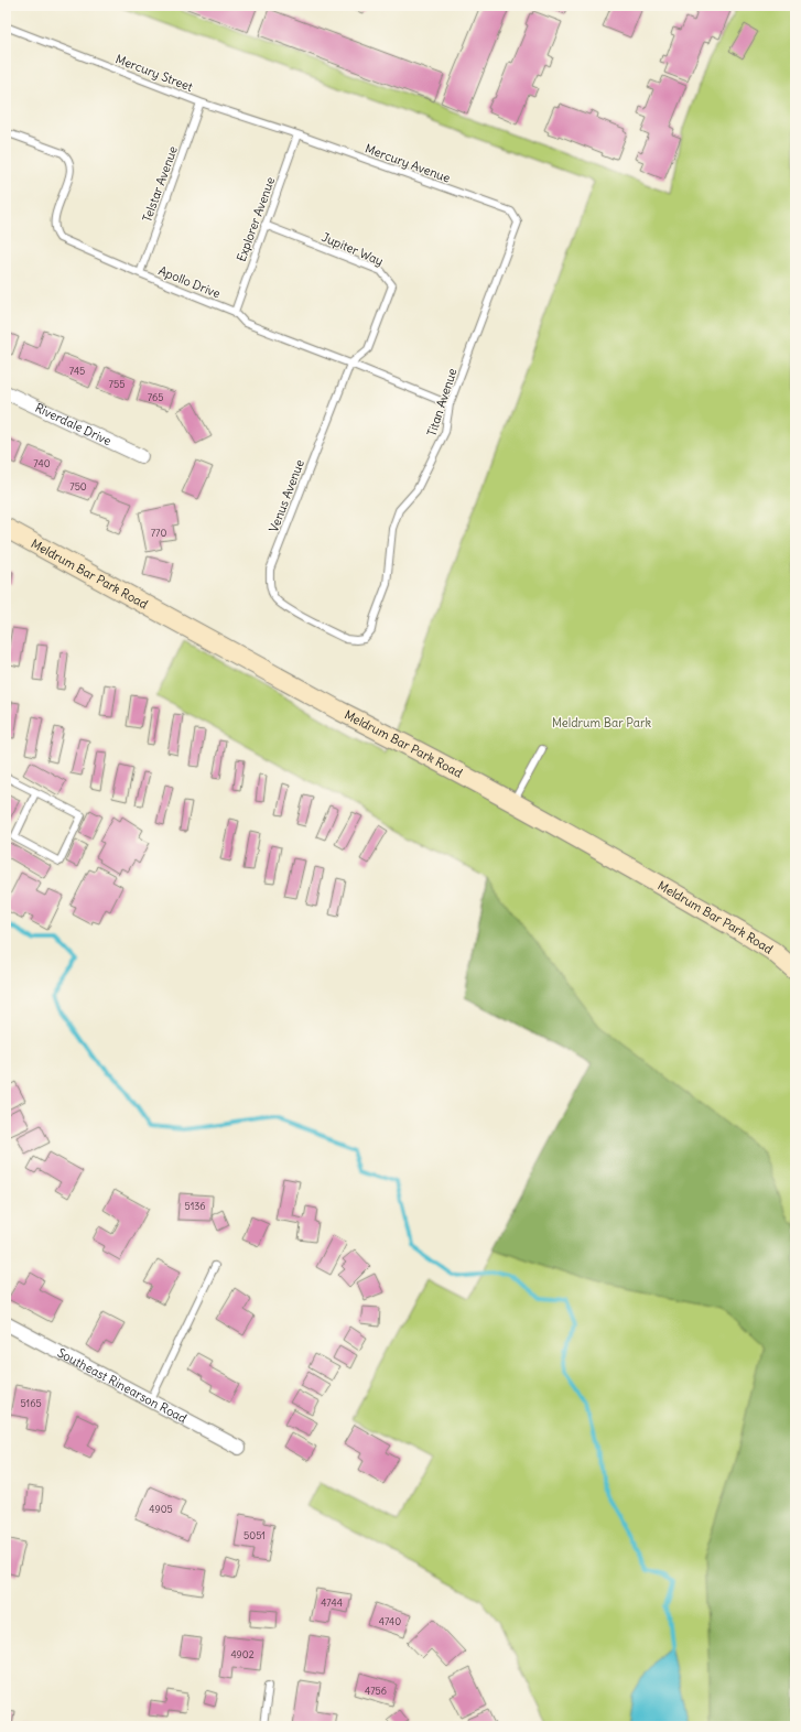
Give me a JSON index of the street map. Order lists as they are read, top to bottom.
{
  "streets": {
    "street": ["Riverdale Drive", "Meldrum Bar Park Road", "Southeast Rinearson Road"],
    "lane": [
      "Mercury Street",
      "Mercury Avenue",
      "Telstar Avenue",
      "Explorer Avenue",
      "Jupiter Way",
      "Apollo Drive",
      "Titan Avenue",
      "Venus Avenue"
    ]
  },
  "crossings": [
    ["Mercury Street", "Mercury Avenue"],
    ["Mercury Street", "Telstar Avenue"],
    ["Mercury Street", "Explorer Avenue"],
    ["Mercury Avenue", "Explorer Avenue"],
    ["Mercury Avenue", "Titan Avenue"],
    ["Telstar Avenue", "Apollo Drive"],
    ["Explorer Avenue", "Jupiter Way"],
    ["Explorer Avenue", "Apollo Drive"],
    ["Jupiter Way", "Apollo Drive"],
    ["Jupiter Way", "Venus Avenue"],
    ["Apollo Drive", "Titan Avenue"],
    ["Apollo Drive", "Venus Avenue"],
    ["Titan Avenue", "Venus Avenue"]
  ],
  "parks": ["Meldrum Bar Park"],
  "house_numbers": [
    "745",
    "755",
    "765",
    "740",
    "750",
    "770",
    "5136",
    "5165",
    "4905",
    "5051",
    "4744",
    "4740",
    "4902",
    "4756"
  ]
}
